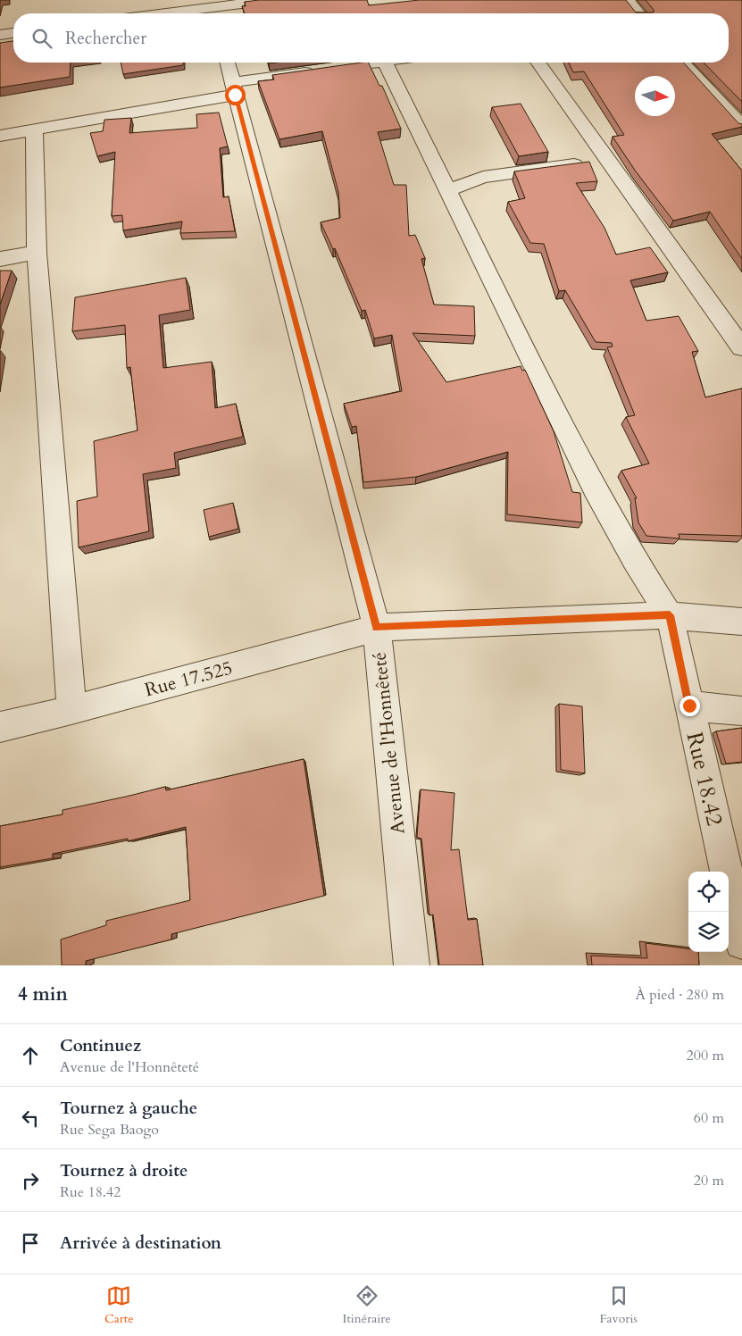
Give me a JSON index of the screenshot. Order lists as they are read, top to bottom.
{
  "streets": {
    "street": ["Rue 17.525", "Avenue de l'Honnêteté", "Rue 18.42"]
  },
  "crossings": [
    ["Rue 17.525", "Avenue de l'Honnêteté"],
    ["Rue 17.525", "Rue 18.42"]
  ],
  "north": "right",
  "page": {
    "search": "Rechercher",
    "heading": ["4 min", "À pied · 280 m"],
    "list": [
      ["Continuez", "Avenue de l'Honnêteté", "200 m"],
      ["Tournez à gauche", "Rue Sega Baogo", "60 m"],
      ["Tournez à droite", "Rue 18.42", "20 m"],
      "Arrivée à destination"
    ],
    "nav": ["Carte", "Itinéraire", "Favoris"]
  }
}
